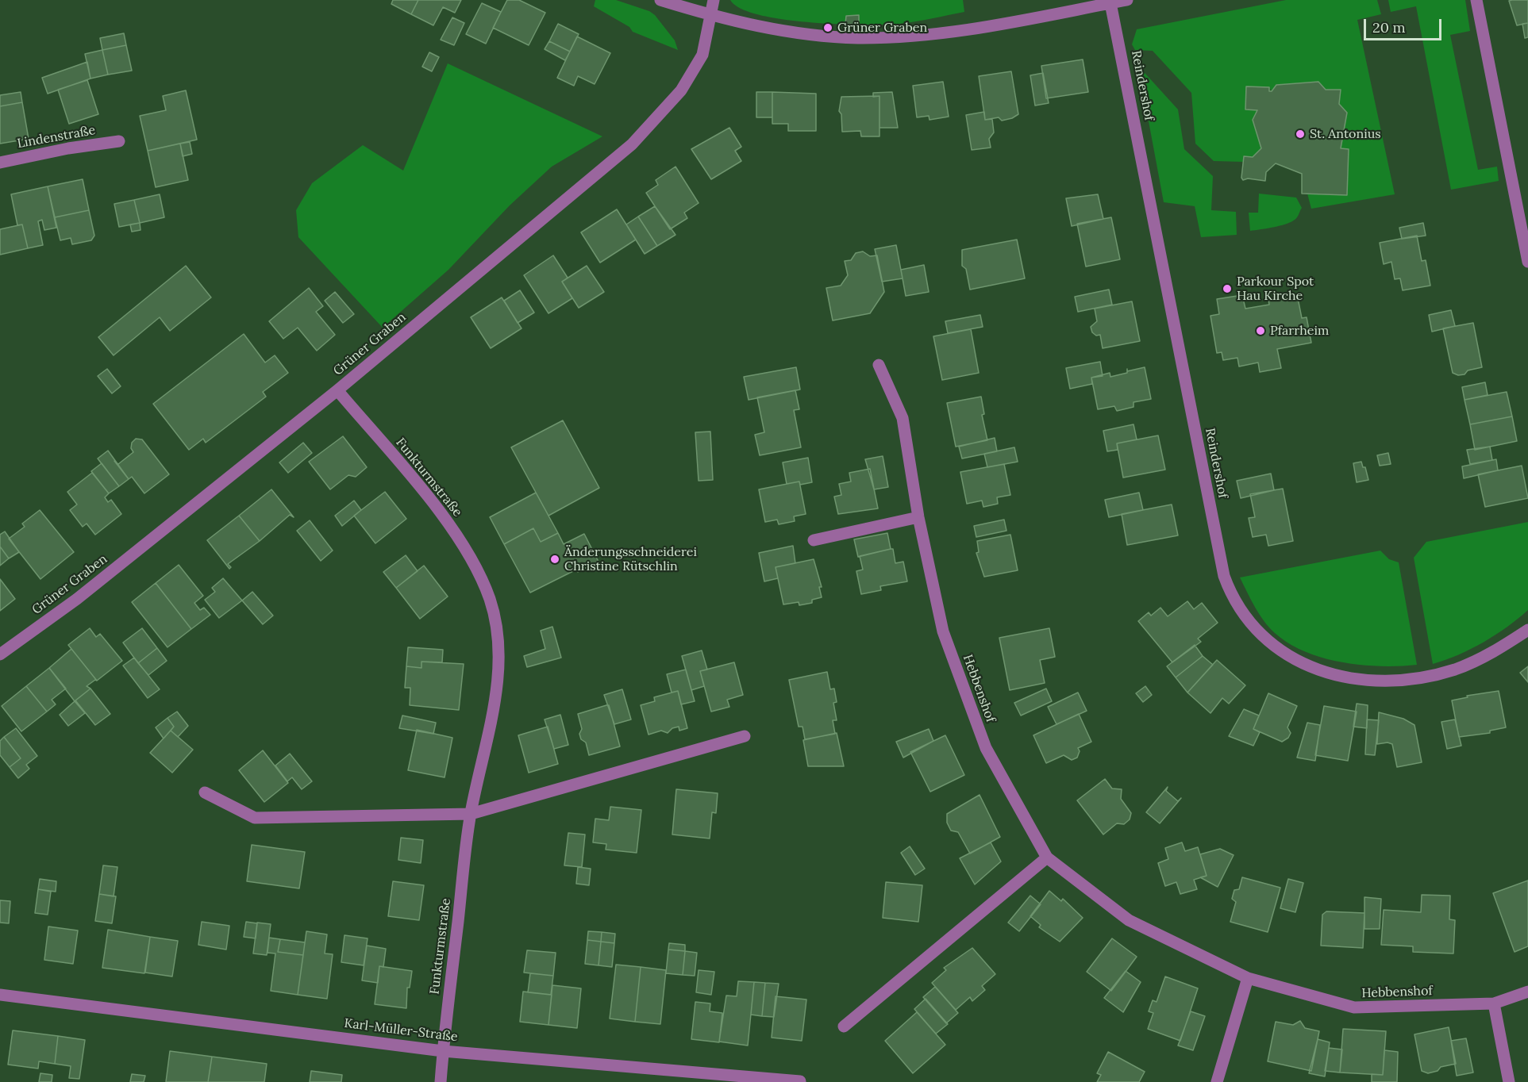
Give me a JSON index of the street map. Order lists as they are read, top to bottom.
{
  "streets": {
    "street": [
      "Reindershof",
      "Lindenstraße",
      "Grüner Graben",
      "Funkturmstraße",
      "Hebbenshof",
      "Karl-Müller-Straße"
    ]
  },
  "crossings": [
    ["Grüner Graben", "Funkturmstraße"],
    ["Funkturmstraße", "Karl-Müller-Straße"]
  ],
  "places": [
    "Grüner Graben",
    "St. Antonius",
    "Parkour Spot Hau Kirche",
    "Pfarrheim",
    "Änderungsschneiderei Christine Rütschlin"
  ],
  "scale_bar": "20 m"
}
